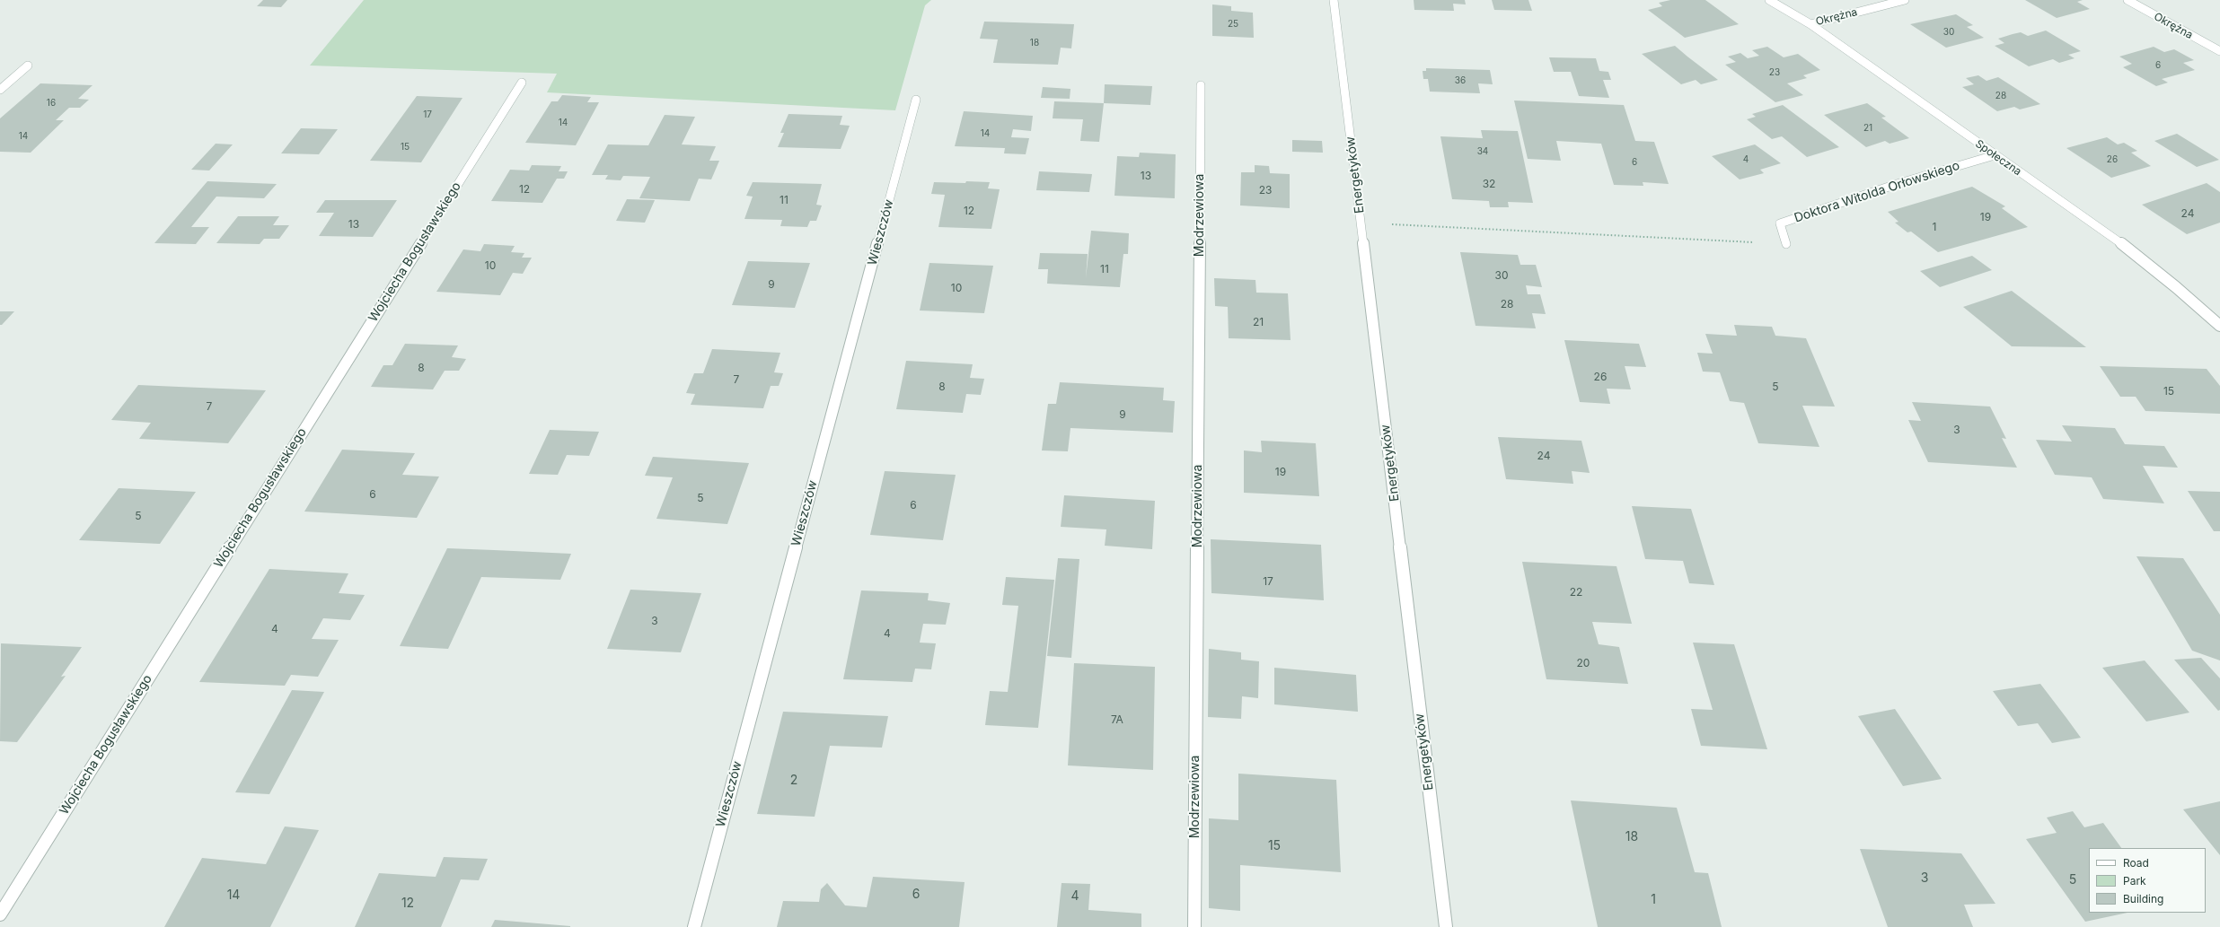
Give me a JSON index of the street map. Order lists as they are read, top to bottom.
{
  "streets": {
    "street": [
      "Okrężna",
      "Społeczna",
      "Energetyków",
      "Doktora Witolda Orłowskiego",
      "Modrzewiowa",
      "Wieszczów",
      "Wojciecha Bogusławskiego"
    ]
  },
  "crossings": [
    ["Okrężna", "Społeczna"],
    ["Społeczna", "Doktora Witolda Orłowskiego"]
  ],
  "house_numbers": [
    "25",
    "30",
    "18",
    "6",
    "23",
    "36",
    "28",
    "16",
    "17",
    "14",
    "21",
    "14",
    "14",
    "15",
    "34",
    "4",
    "26",
    "6",
    "13",
    "32",
    "12",
    "23",
    "11",
    "12",
    "24",
    "19",
    "13",
    "1",
    "10",
    "11",
    "30",
    "9",
    "10",
    "28",
    "21",
    "8",
    "26",
    "7",
    "8",
    "5",
    "15",
    "7",
    "9",
    "3",
    "24",
    "19",
    "6",
    "5",
    "6",
    "5",
    "17",
    "22",
    "3",
    "4",
    "4",
    "20",
    "7A",
    "2",
    "18",
    "15",
    "3",
    "5",
    "6",
    "14",
    "4",
    "1",
    "12"
  ],
  "legend": ["Road", "Park", "Building"]
}
